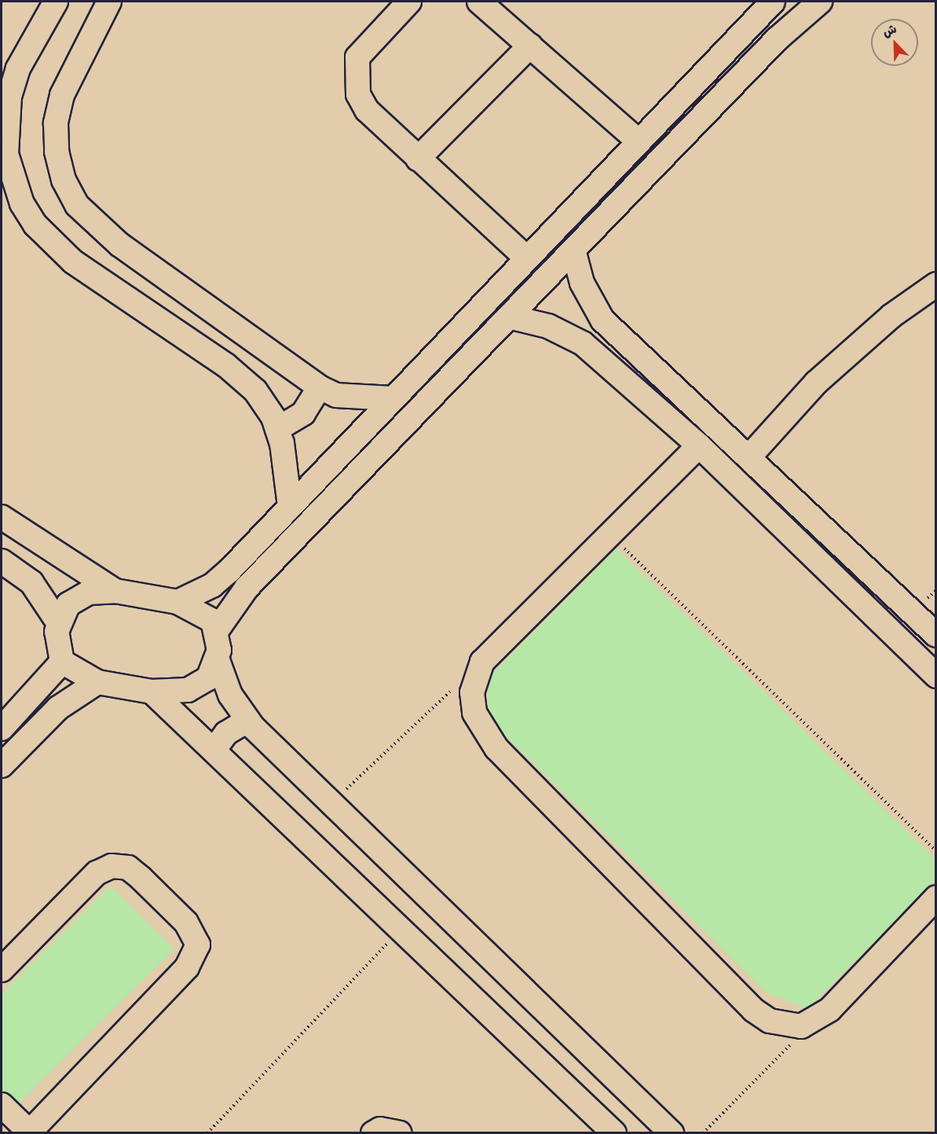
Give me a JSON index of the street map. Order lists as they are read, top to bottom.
{
  "north": "top left"
}
